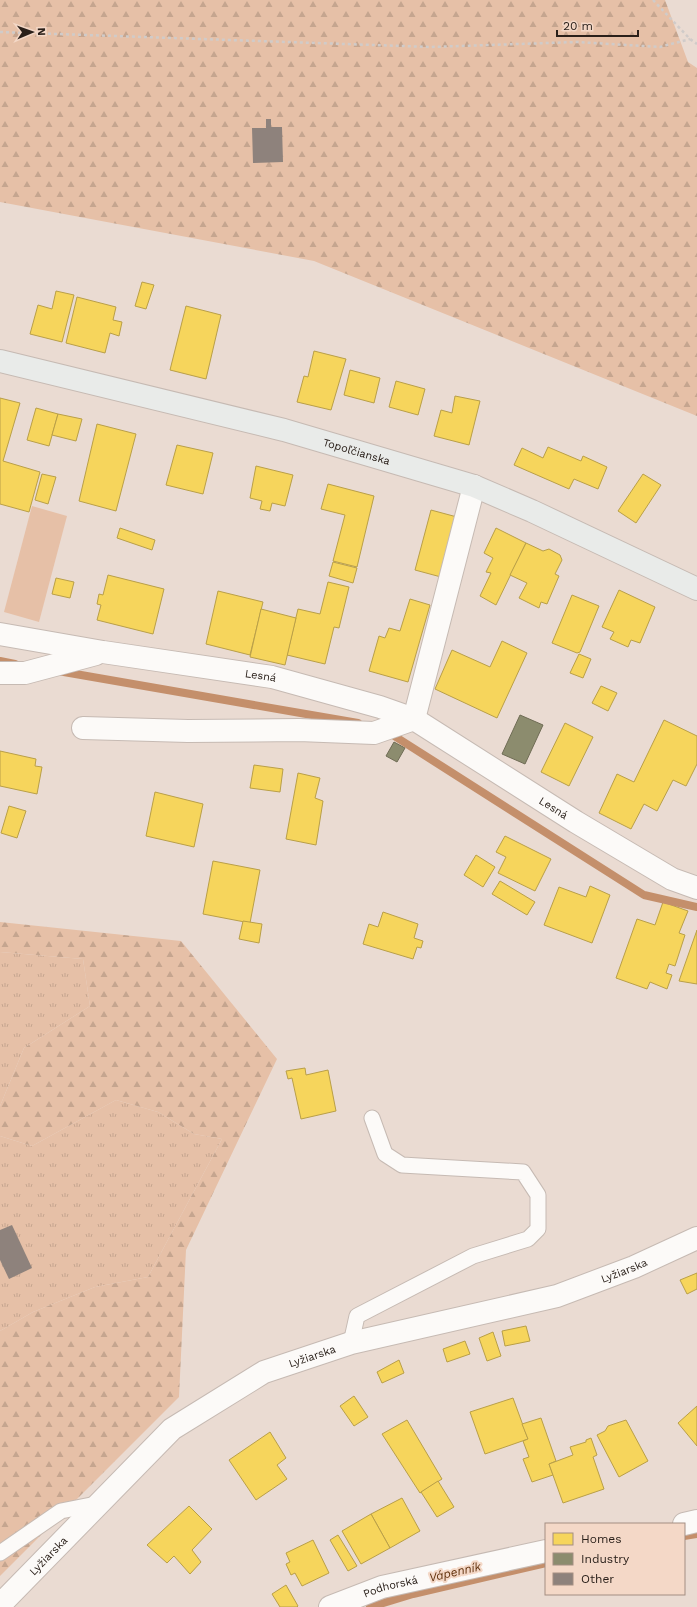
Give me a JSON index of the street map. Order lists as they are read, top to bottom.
{
  "streets": {
    "main road": ["Topoľčianska"],
    "street": ["Lesná", "Lyžiarska", "Podhorská"]
  },
  "water": ["Vápenník"],
  "legend": ["Homes", "Industry", "Other"],
  "scale_bar": "20 m",
  "north": "right"
}
